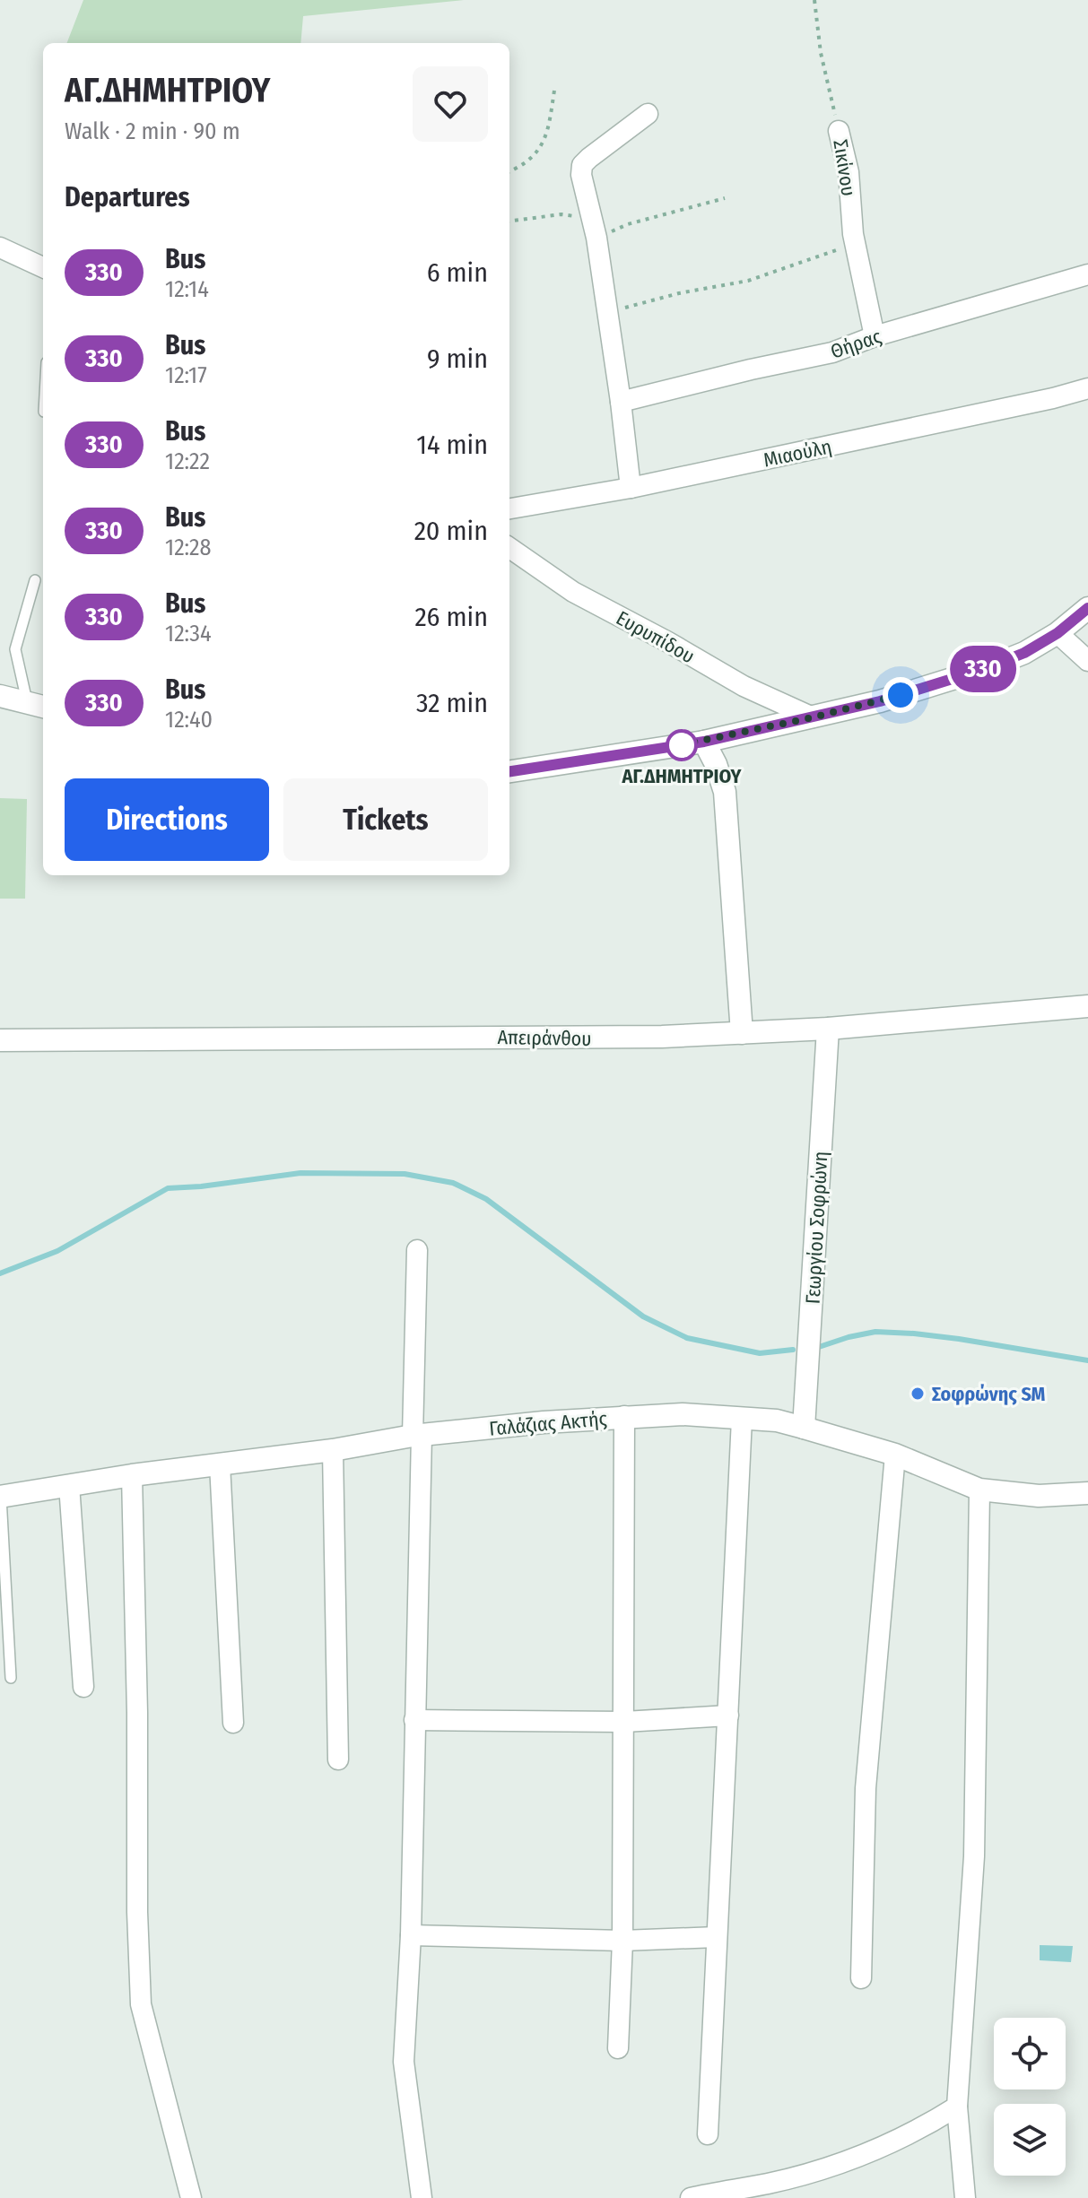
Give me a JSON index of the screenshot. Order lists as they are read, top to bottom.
{
  "streets": {
    "street": [
      "Σικίνου",
      "Θήρας",
      "Μιαούλη",
      "Ευρυπίδου",
      "Απειράνθου",
      "Γεωργίου Σοφρώνη",
      "Γαλάζιας Ακτής"
    ]
  },
  "crossings": [
    ["Σικίνου", "Θήρας"],
    ["Απειράνθου", "Γεωργίου Σοφρώνη"],
    ["Γεωργίου Σοφρώνη", "Γαλάζιας Ακτής"]
  ],
  "places": ["ΑΓ.ΔΗΜΗΤΡΙΟΥ", "Σοφρώνης SM"],
  "lines": ["bus line 330"],
  "page": {
    "on_map": "330",
    "heading": [
      ["ΑΓ.ΔΗΜΗΤΡΙΟΥ", "Walk · 2 min · 90 m"],
      "Departures"
    ],
    "list": [
      {
        "mark": "330",
        "name": "Bus",
        "note": "12:14",
        "value": "6 min"
      },
      {
        "mark": "330",
        "name": "Bus",
        "note": "12:17",
        "value": "9 min"
      },
      {
        "mark": "330",
        "name": "Bus",
        "note": "12:22",
        "value": "14 min"
      },
      {
        "mark": "330",
        "name": "Bus",
        "note": "12:28",
        "value": "20 min"
      },
      {
        "mark": "330",
        "name": "Bus",
        "note": "12:34",
        "value": "26 min"
      },
      {
        "mark": "330",
        "name": "Bus",
        "note": "12:40",
        "value": "32 min"
      }
    ],
    "buttons": ["Directions", "Tickets"]
  }
}
